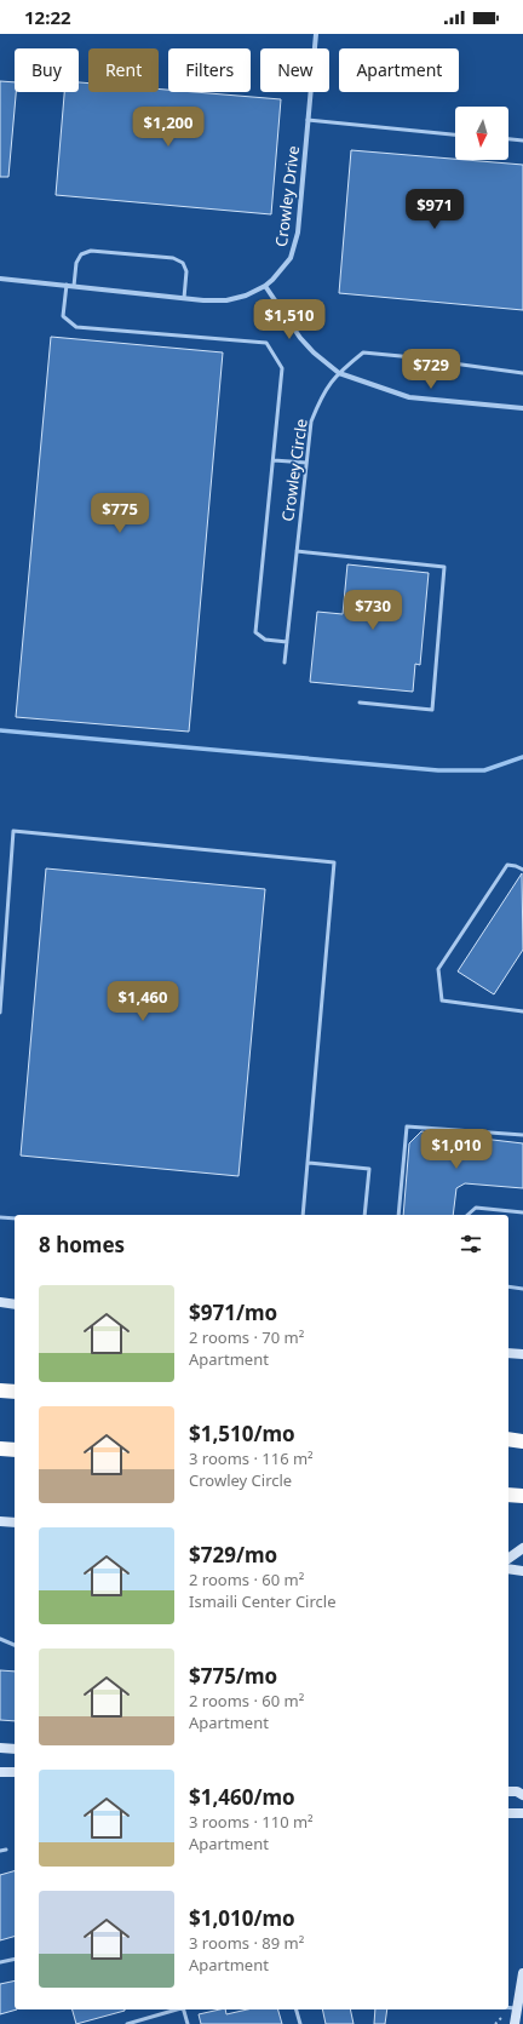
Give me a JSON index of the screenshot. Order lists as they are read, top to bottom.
{
  "streets": {
    "street": ["Crowley Drive"],
    "lane": ["Crowley Circle"]
  },
  "north": "bottom",
  "page": {
    "status": "12:22",
    "chip": [
      "Buy",
      "Rent",
      "Filters",
      "New",
      "Apartment"
    ],
    "price": [
      "$1,200",
      "$971",
      "$1,510",
      "$729",
      "$775",
      "$730",
      "$1,460",
      "$1,010"
    ],
    "heading": "8 homes",
    "list": [
      {
        "name": "$971/mo",
        "note": "2 rooms · 70 m² · Apartment"
      },
      {
        "name": "$1,510/mo",
        "note": "3 rooms · 116 m² · Crowley Circle"
      },
      {
        "name": "$729/mo",
        "note": "2 rooms · 60 m² · Ismaili Center Circle"
      },
      {
        "name": "$775/mo",
        "note": "2 rooms · 60 m² · Apartment"
      },
      {
        "name": "$1,460/mo",
        "note": "3 rooms · 110 m² · Apartment"
      },
      {
        "name": "$1,010/mo",
        "note": "3 rooms · 89 m² · Apartment"
      }
    ]
  }
}
